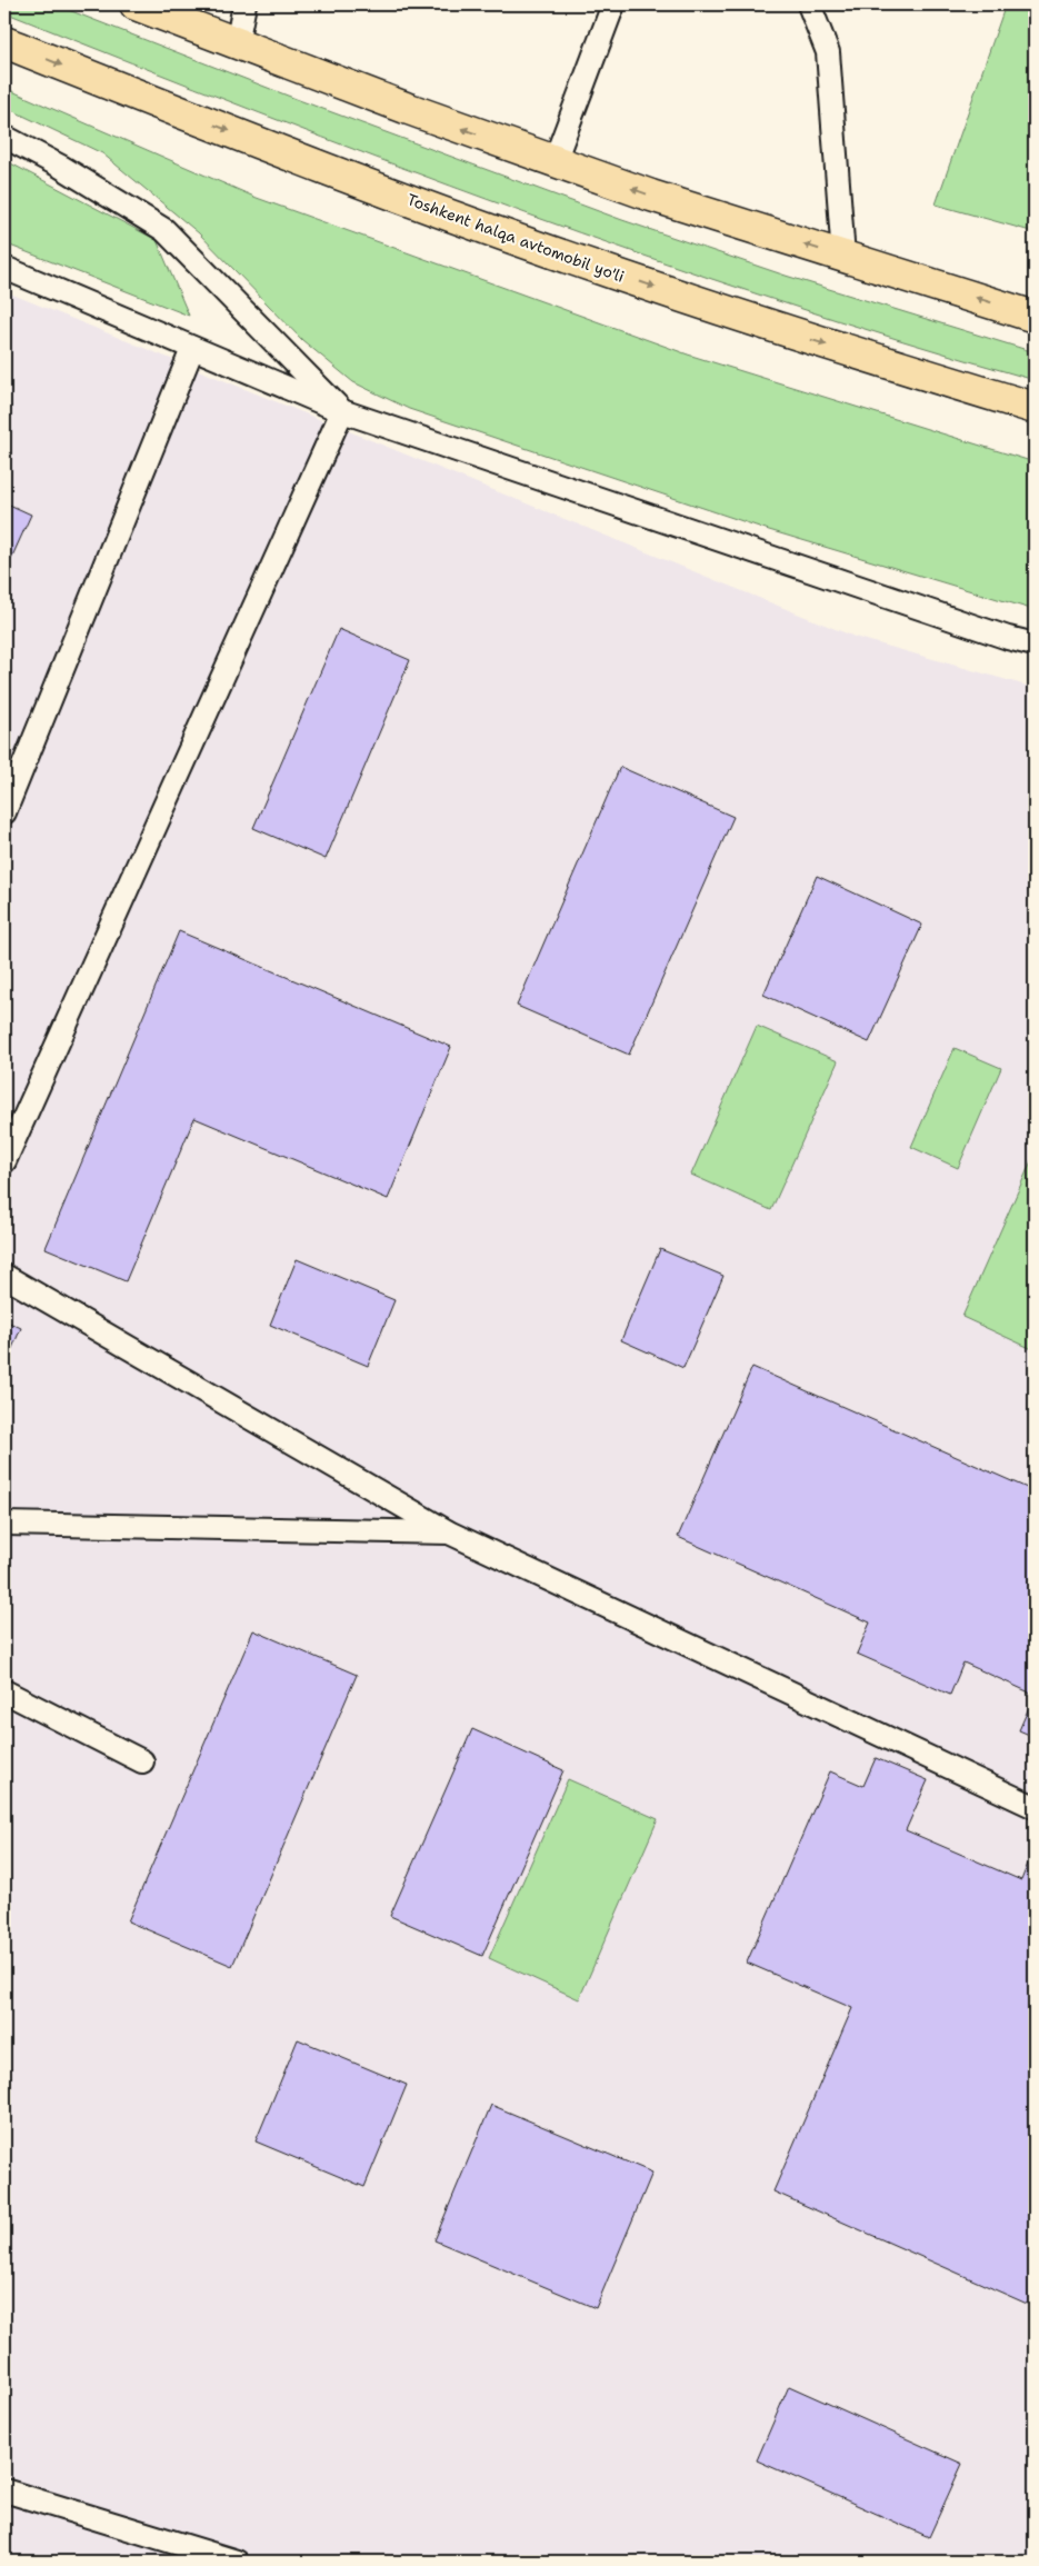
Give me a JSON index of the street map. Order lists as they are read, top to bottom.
{
  "streets": {
    "highway": ["Toshkent halqa avtomobil yo'li"]
  }
}
